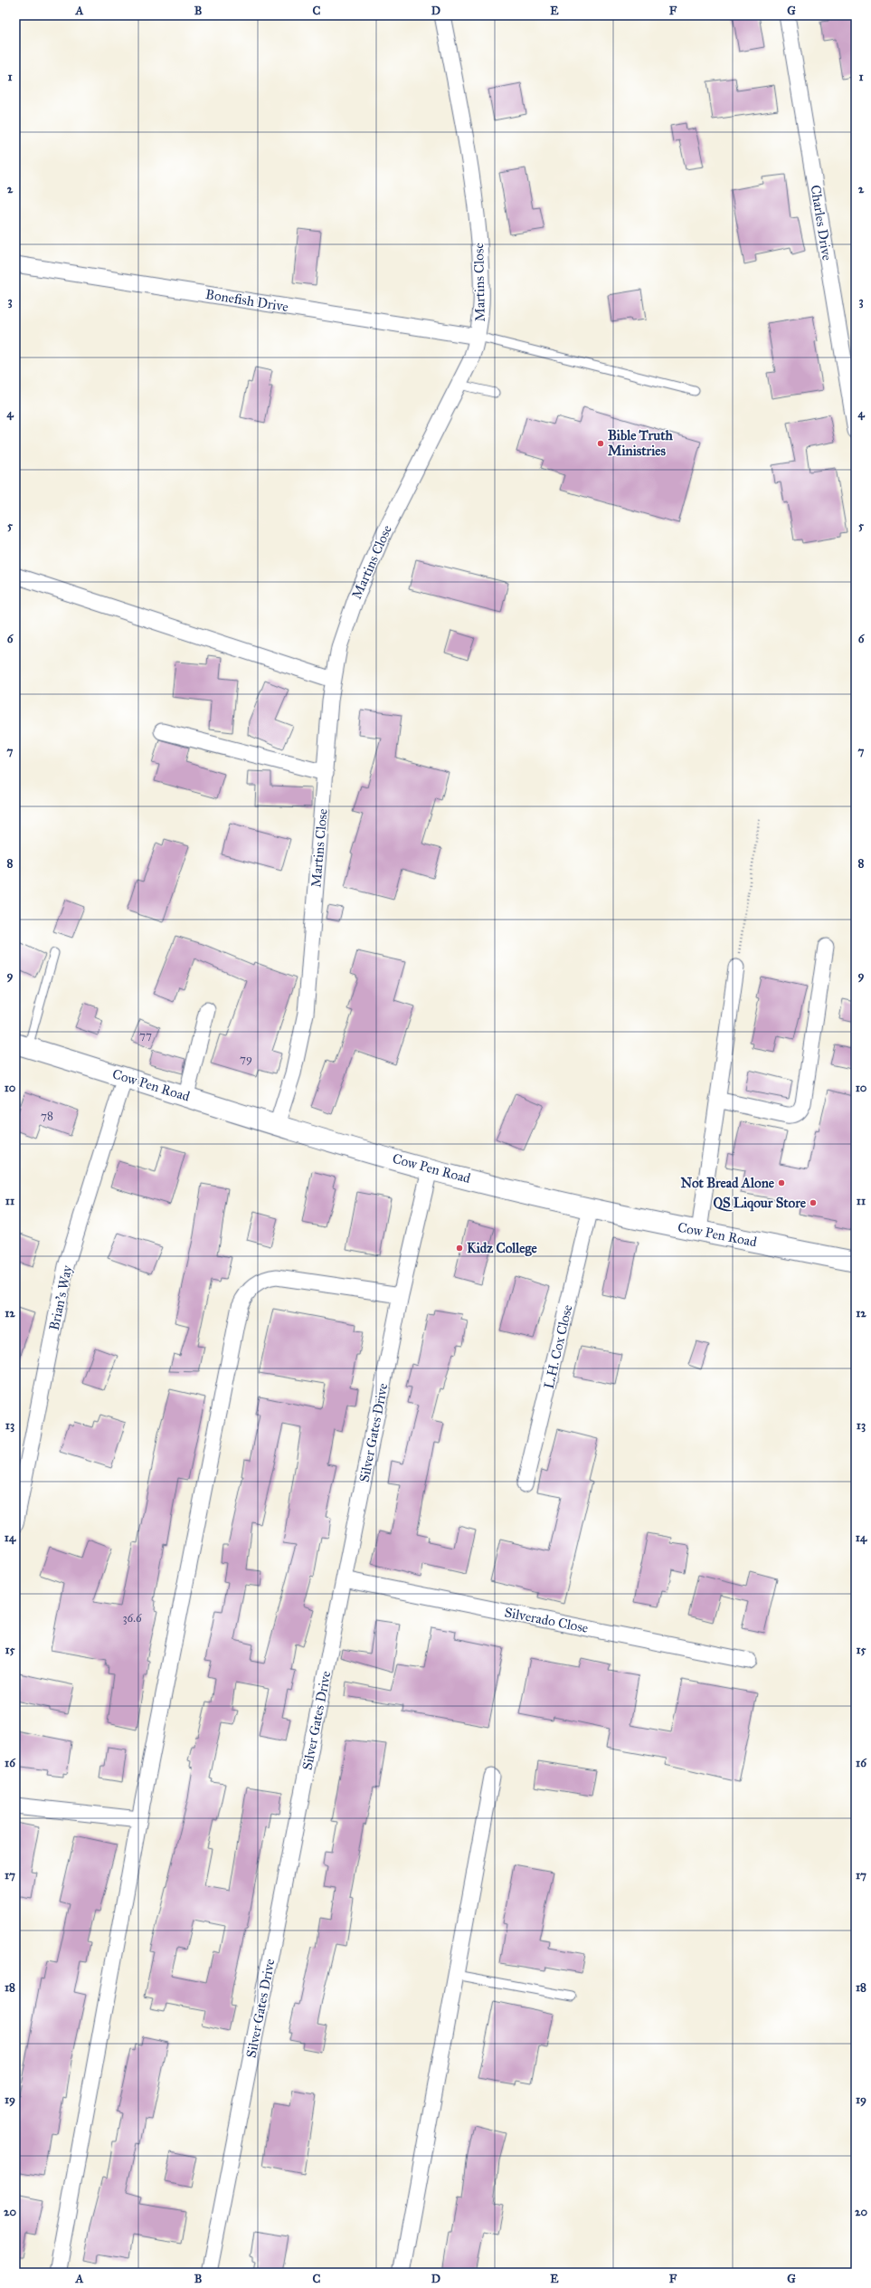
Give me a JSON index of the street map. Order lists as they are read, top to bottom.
{
  "streets": {
    "main road": ["Cow Pen Road"],
    "street": [
      "Charles Drive",
      "Martins Close",
      "Bonefish Drive",
      "Brian's Way",
      "L.H. Cox Close",
      "Silver Gates Drive",
      "Silverado Close"
    ]
  },
  "crossings": [
    ["Martins Close", "Bonefish Drive"],
    ["Martins Close", "Cow Pen Road"],
    ["Cow Pen Road", "Brian's Way"],
    ["Cow Pen Road", "L.H. Cox Close"],
    ["Cow Pen Road", "Silver Gates Drive"],
    ["Silver Gates Drive", "Silverado Close"]
  ],
  "places": [
    "Bible Truth Ministries",
    "Not Bread Alone",
    "QS Liqour Store",
    "Kidz College"
  ],
  "house_numbers": [
    "77",
    "79",
    "78",
    "36.6"
  ],
  "grid": {
    "columns": [
      "A",
      "B",
      "C",
      "D",
      "E",
      "F",
      "G"
    ],
    "rows": [
      "1",
      "2",
      "3",
      "4",
      "5",
      "6",
      "7",
      "8",
      "9",
      "10",
      "11",
      "12",
      "13",
      "14",
      "15",
      "16",
      "17",
      "18",
      "19",
      "20"
    ]
  }
}
